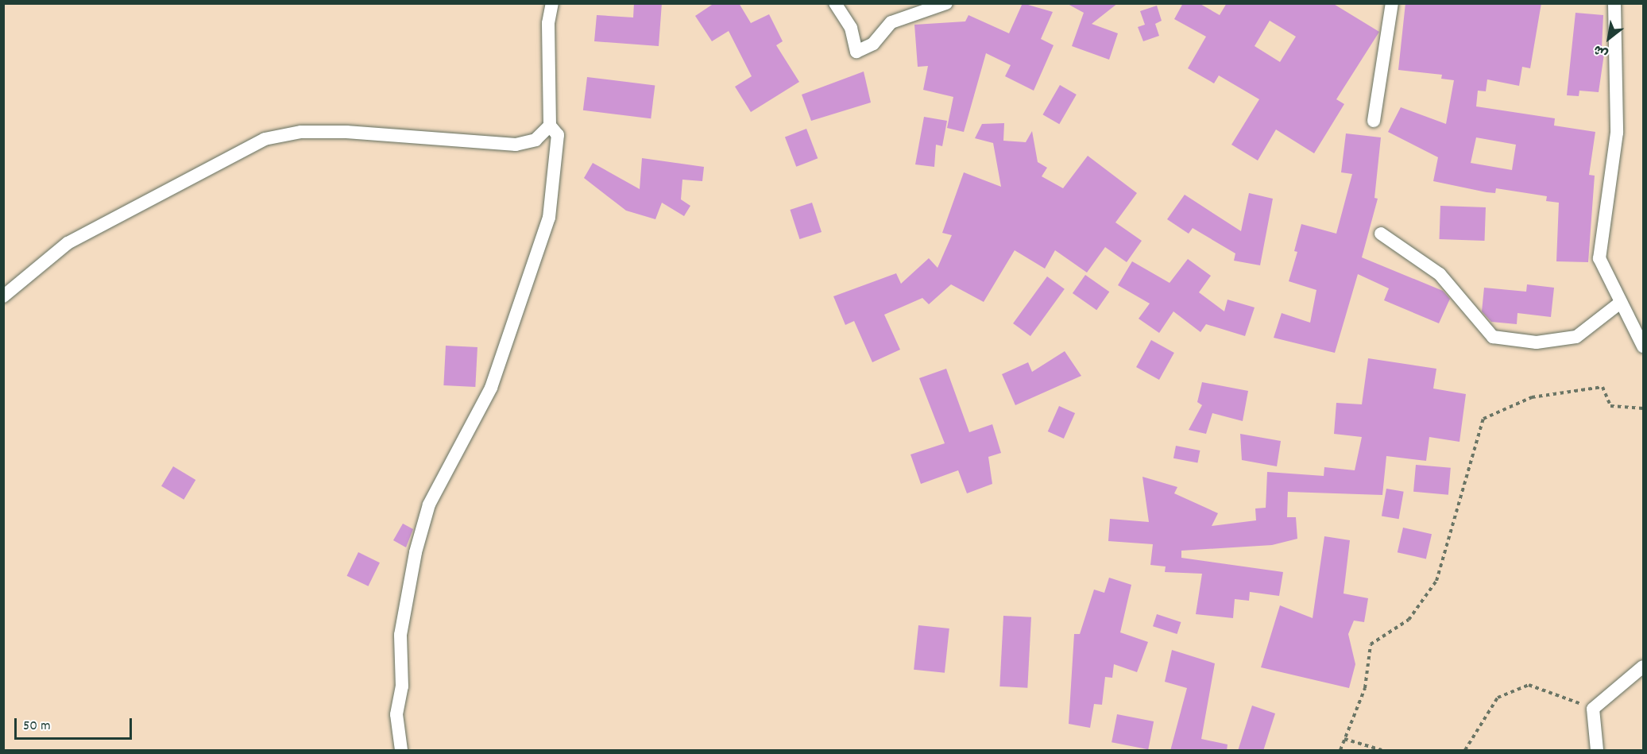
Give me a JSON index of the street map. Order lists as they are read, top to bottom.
{
  "scale_bar": "50 m",
  "north": "bottom left"
}
